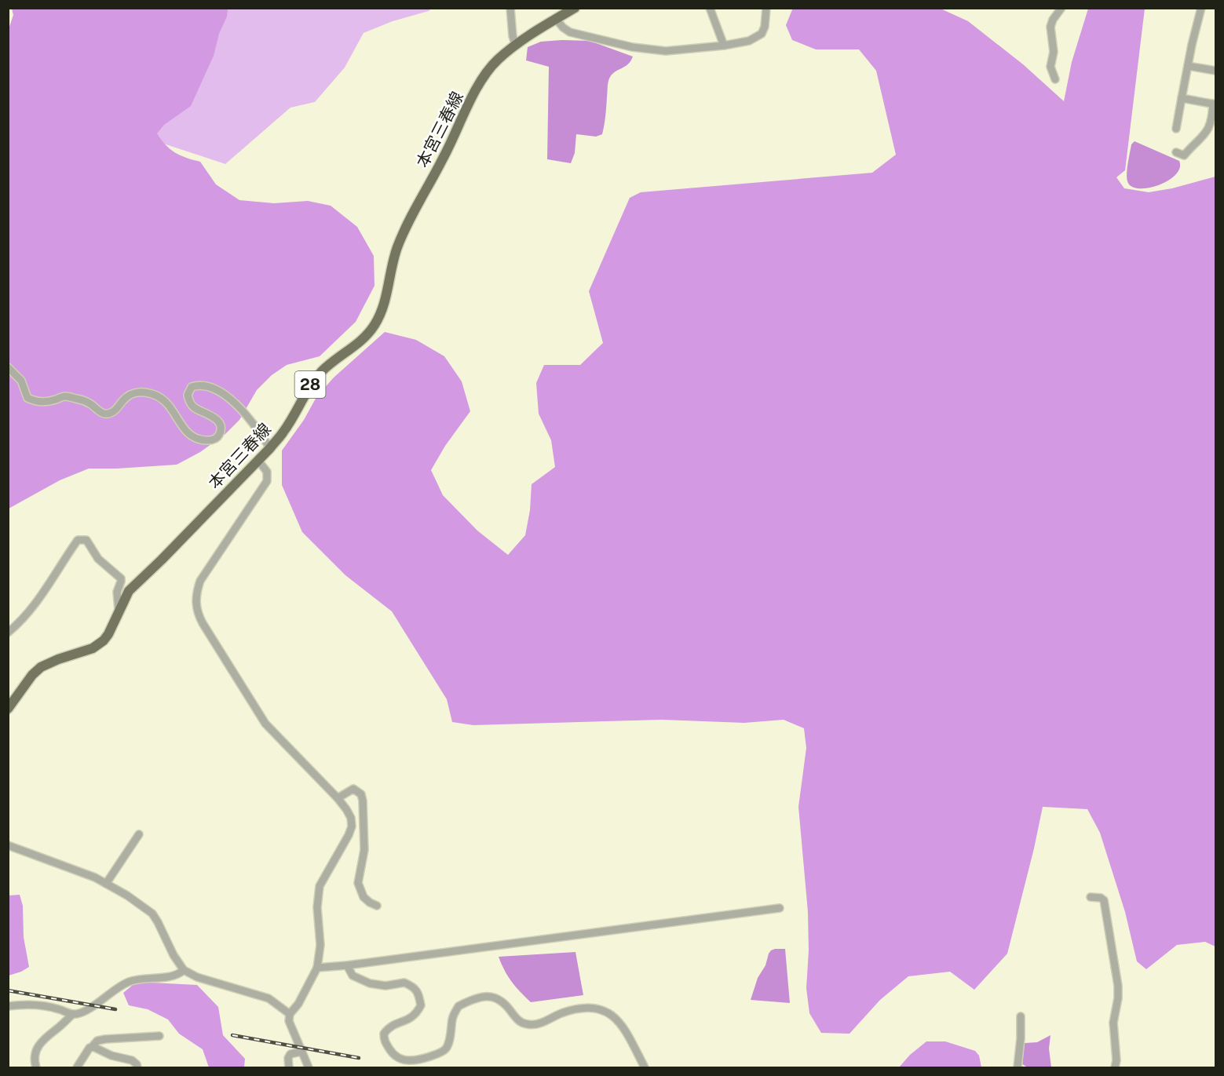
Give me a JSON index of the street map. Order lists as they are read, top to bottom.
{
  "streets": {
    "main road": ["本宮三春線", "28"]
  }
}
